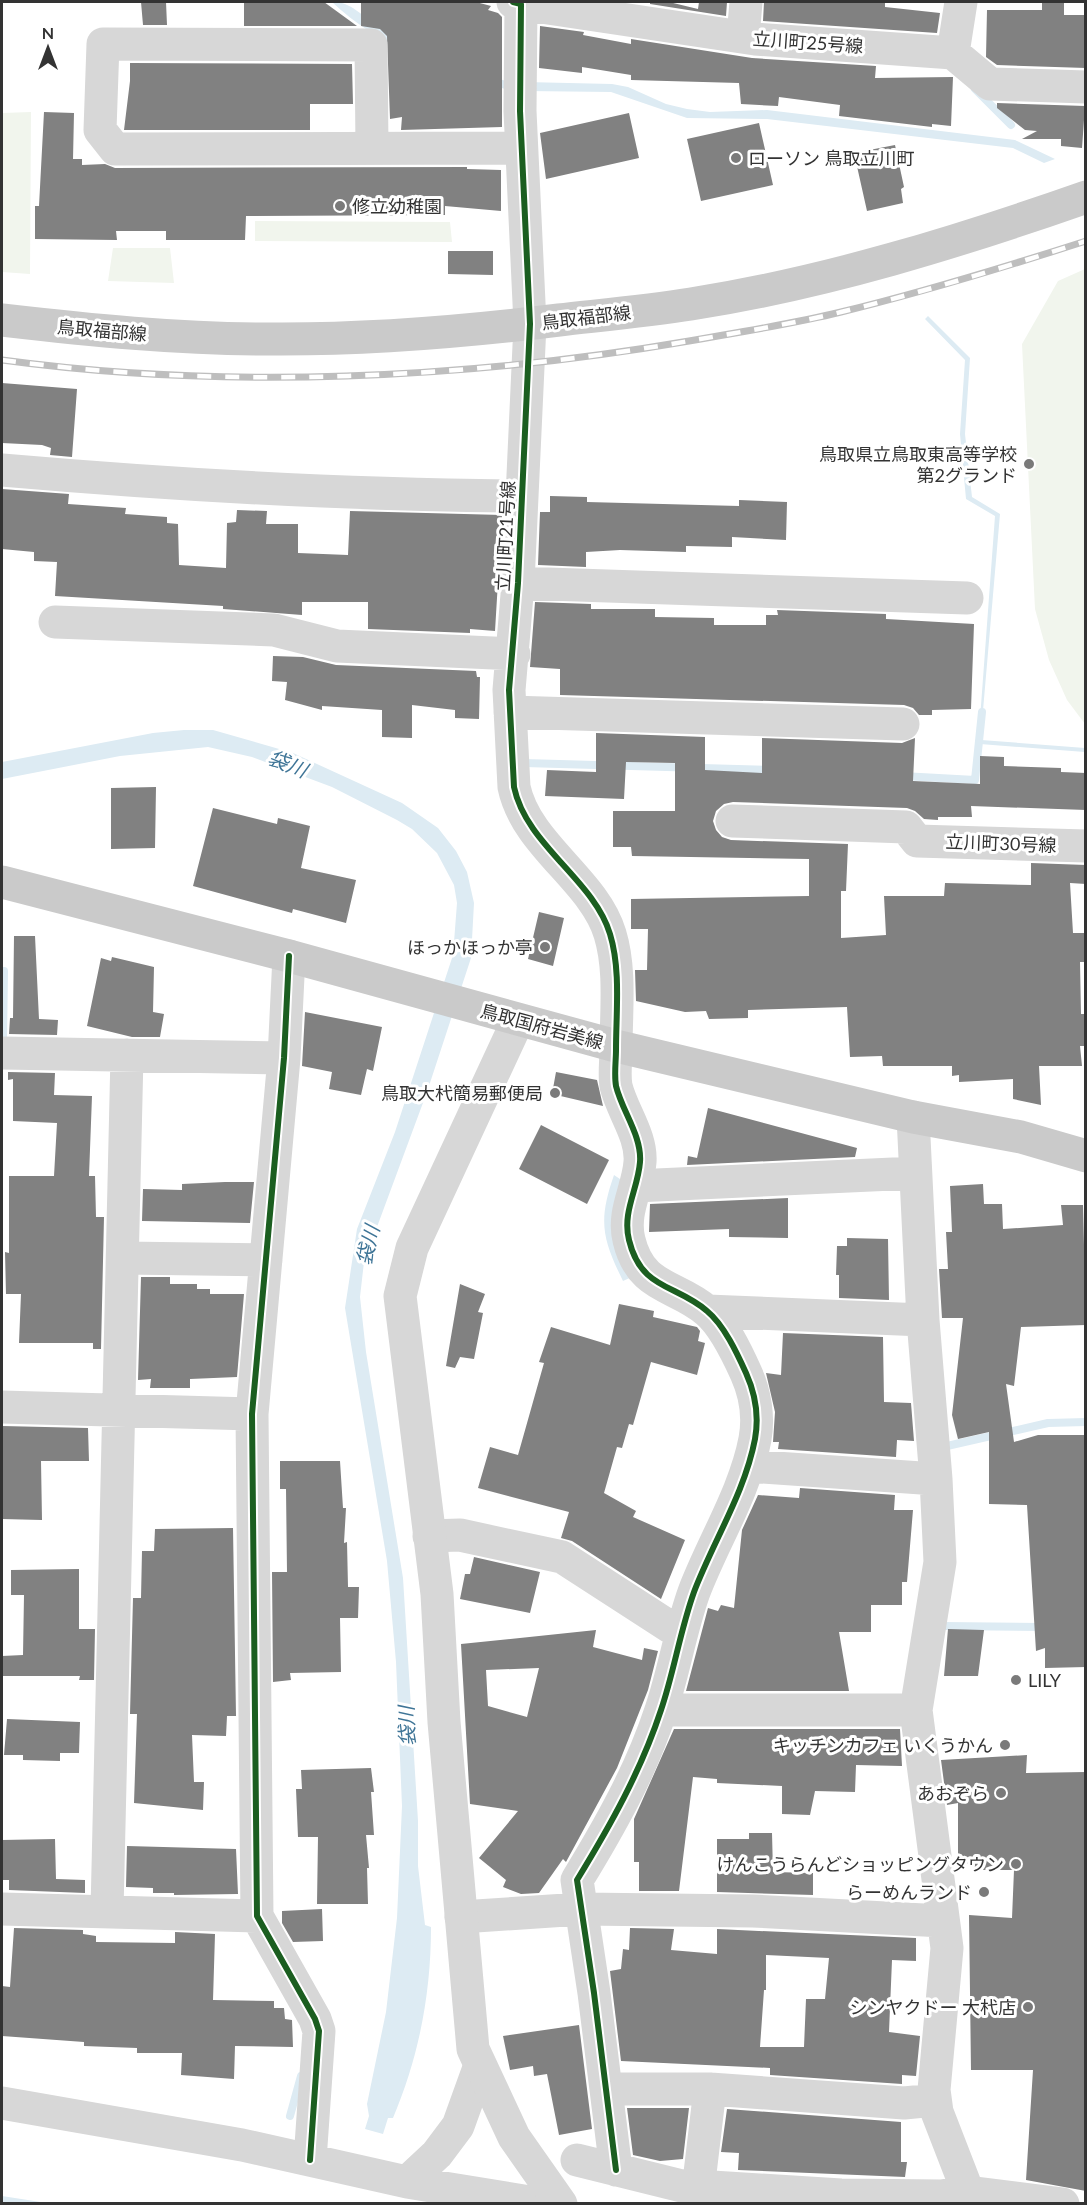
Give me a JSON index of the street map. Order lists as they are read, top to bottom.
{
  "streets": {
    "main road": ["鳥取福部線", "鳥取国府岩美線"],
    "street": ["立川町25号線", "立川町21号線", "立川町30号線"]
  },
  "crossings": [
    ["立川町25号線", "立川町21号線"],
    ["鳥取福部線", "立川町21号線"],
    ["立川町21号線", "鳥取国府岩美線"]
  ],
  "water": ["袋川"],
  "places": [
    "ローソン 鳥取立川町",
    "修立幼稚園",
    "鳥取県立鳥取東高等学校 第2グランド",
    "ほっかほっか亭",
    "鳥取大杙簡易郵便局",
    "LILY",
    "キッチンカフェ いくうかん",
    "あおぞら",
    "けんこうらんどショッピングタウン",
    "らーめんランド",
    "シンヤクドー 大杙店"
  ],
  "north": "top"
}
